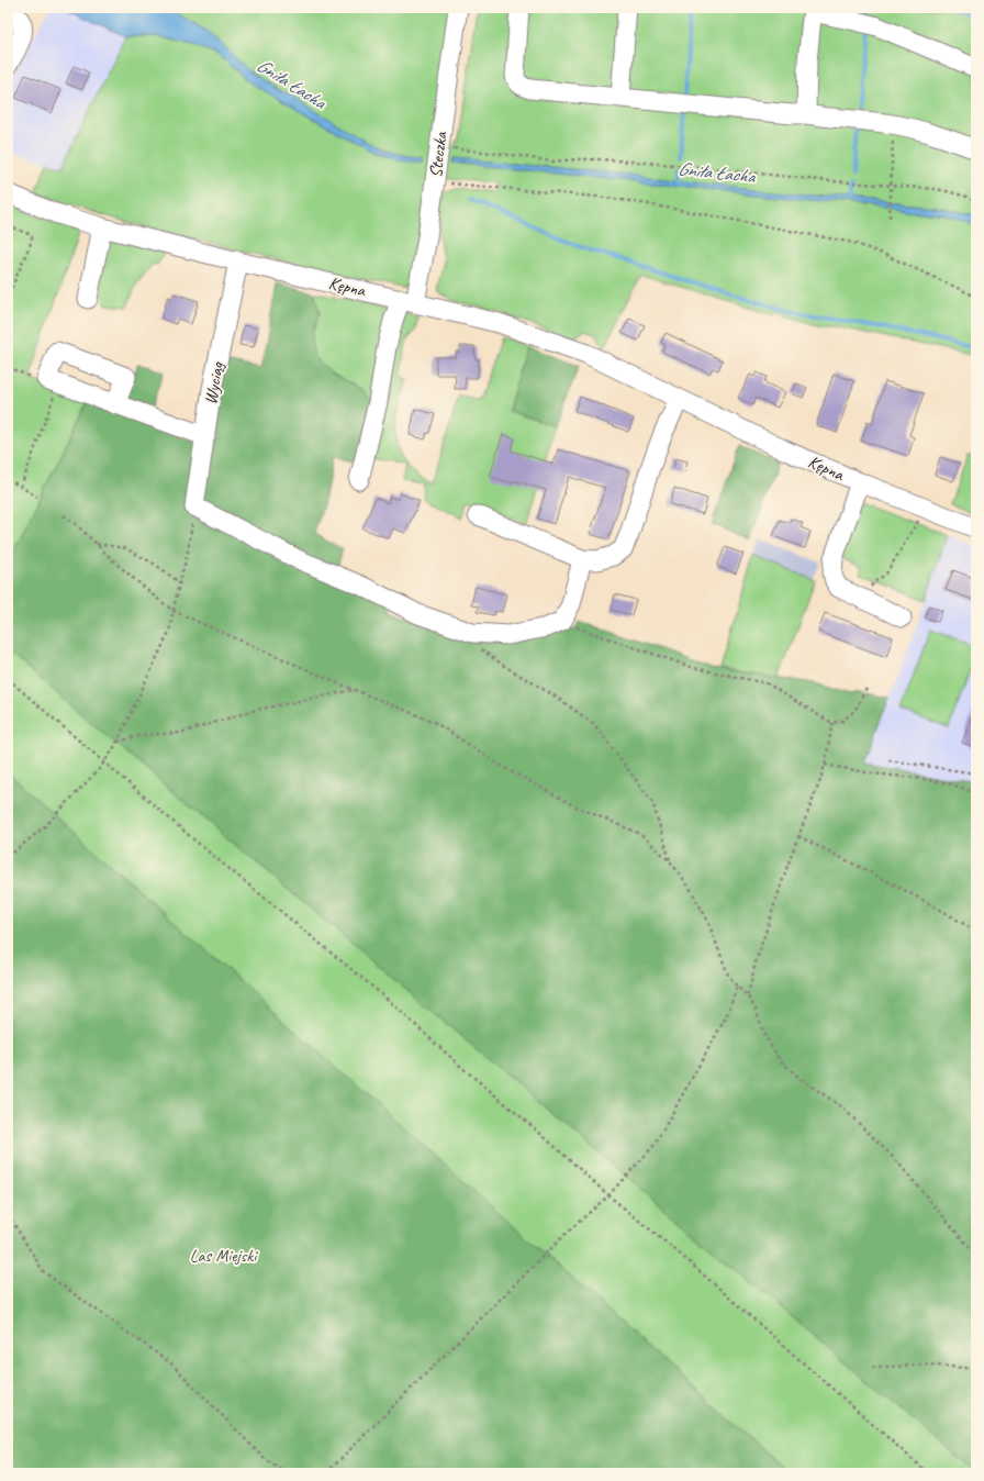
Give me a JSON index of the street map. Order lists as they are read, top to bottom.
{
  "streets": {
    "street": ["Steczka", "Kępna", "Wyciąg"]
  },
  "crossings": [
    ["Steczka", "Kępna"],
    ["Kępna", "Wyciąg"]
  ],
  "water": ["Gniła Łacha"],
  "parks": ["Las Miejski"]
}
